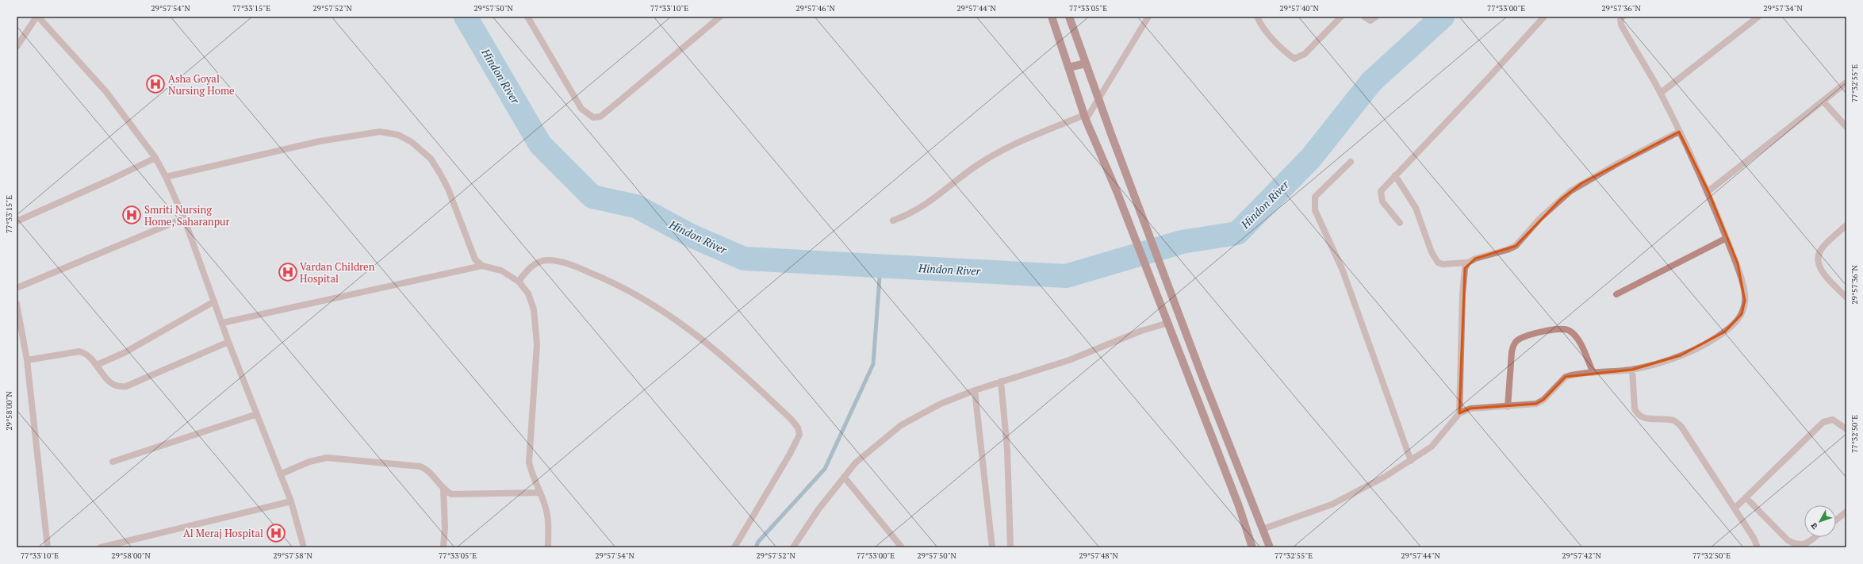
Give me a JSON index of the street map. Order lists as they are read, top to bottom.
{
  "water": ["Hindon River"],
  "places": {
    "hospital": [
      "Asha Goyal Nursing Home",
      "Smriti Nursing Home, Saharanpur",
      "Vardan Children Hospital",
      "Al Meraj Hospital"
    ]
  },
  "north": "bottom left",
  "coordinates": [
    "29°57'54\"N",
    "77°33'15\"E",
    "29°57'52\"N",
    "29°57'50\"N",
    "77°33'10\"E",
    "29°57'46\"N",
    "29°57'44\"N",
    "77°33'05\"E",
    "29°57'40\"N",
    "77°33'00\"E",
    "29°57'36\"N",
    "29°57'34\"N",
    "77°32'55\"E",
    "29°58'00\"N",
    "77°32'50\"E",
    "29°57'58\"N",
    "29°57'48\"N",
    "29°57'42\"N"
  ]
}
